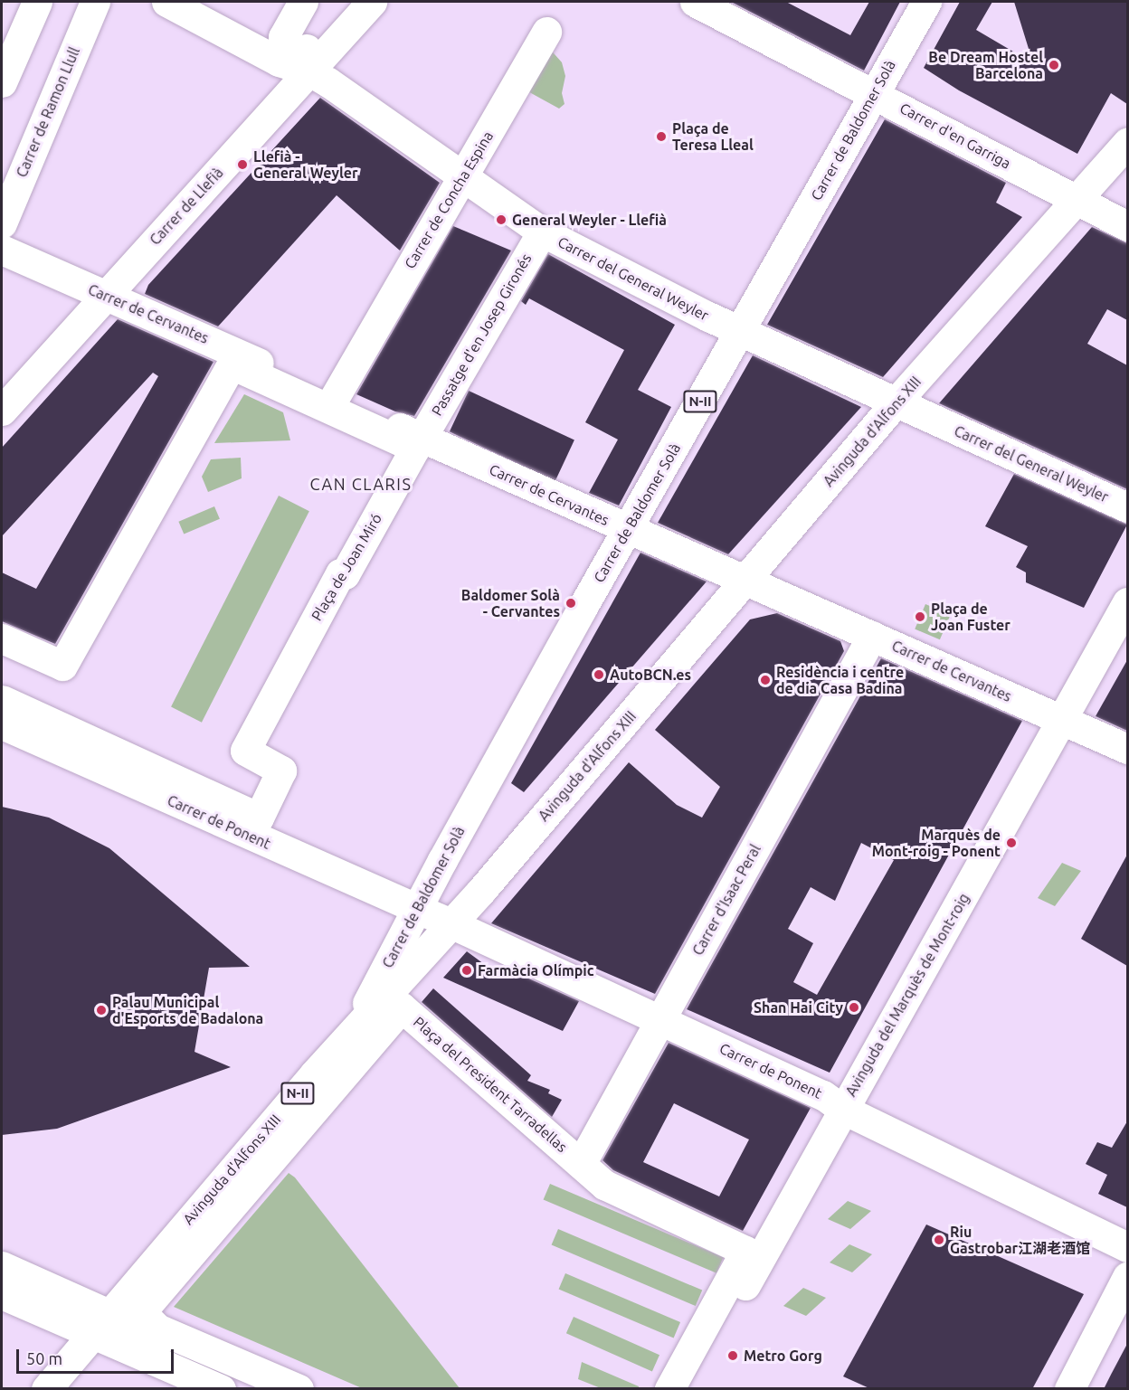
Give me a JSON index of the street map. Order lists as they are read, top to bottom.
{
  "streets": {
    "main road": [
      "Carrer de Ramon Llull",
      "Carrer de Baldomer Solà",
      "Carrer d'en Garriga",
      "Carrer de Concha Espina",
      "Carrer de Llefià",
      "Carrer del General Weyler",
      "Carrer de Cervantes",
      "Passatge d'en Josep Gironés",
      "N-II",
      "Avinguda d'Alfons XIII",
      "Plaça de Joan Miró",
      "Carrer de Ponent",
      "Carrer d'Isaac Peral",
      "Avinguda del Marquès de Mont-roig",
      "Plaça del President Tarradellas"
    ]
  },
  "crossings": [
    ["Carrer de Baldomer Solà", "Carrer d'en Garriga"],
    ["Carrer de Baldomer Solà", "Carrer del General Weyler"],
    ["Carrer de Baldomer Solà", "Carrer de Cervantes"],
    ["Carrer de Baldomer Solà", "Avinguda d'Alfons XIII"],
    ["Carrer de Baldomer Solà", "Carrer de Ponent"],
    ["Carrer d'en Garriga", "Avinguda d'Alfons XIII"],
    ["Carrer de Concha Espina", "Carrer del General Weyler"],
    ["Carrer de Concha Espina", "Carrer de Cervantes"],
    ["Carrer de Llefià", "Carrer del General Weyler"],
    ["Carrer de Llefià", "Carrer de Cervantes"],
    ["Carrer del General Weyler", "Passatge d'en Josep Gironés"],
    ["Carrer del General Weyler", "Avinguda d'Alfons XIII"],
    ["Carrer de Cervantes", "Passatge d'en Josep Gironés"],
    ["Carrer de Cervantes", "Avinguda d'Alfons XIII"],
    ["Carrer de Cervantes", "Carrer d'Isaac Peral"],
    ["Carrer de Cervantes", "Avinguda del Marquès de Mont-roig"],
    ["Avinguda d'Alfons XIII", "Carrer de Ponent"],
    ["Carrer de Ponent", "Carrer d'Isaac Peral"],
    ["Carrer de Ponent", "Avinguda del Marquès de Mont-roig"],
    ["Carrer d'Isaac Peral", "Plaça del President Tarradellas"]
  ],
  "districts": ["CAN CLARIS"],
  "places": [
    "Be Dream Hostel Barcelona",
    "Plaça de Teresa Lleal",
    "Llefià - General Weyler",
    "General Weyler - Llefià",
    "Baldomer Solà - Cervantes",
    "Plaça de Joan Fuster",
    "AutoBCN.es",
    "Residència i centre de dia Casa Badina",
    "Marquès de Mont-roig - Ponent",
    "Farmàcia Olímpic",
    "Shan Hai City",
    "Palau Municipal d'Esports de Badalona",
    "Riu Gastrobar江湖老酒馆",
    "Metro Gorg"
  ],
  "scale_bar": "50 m"
}
